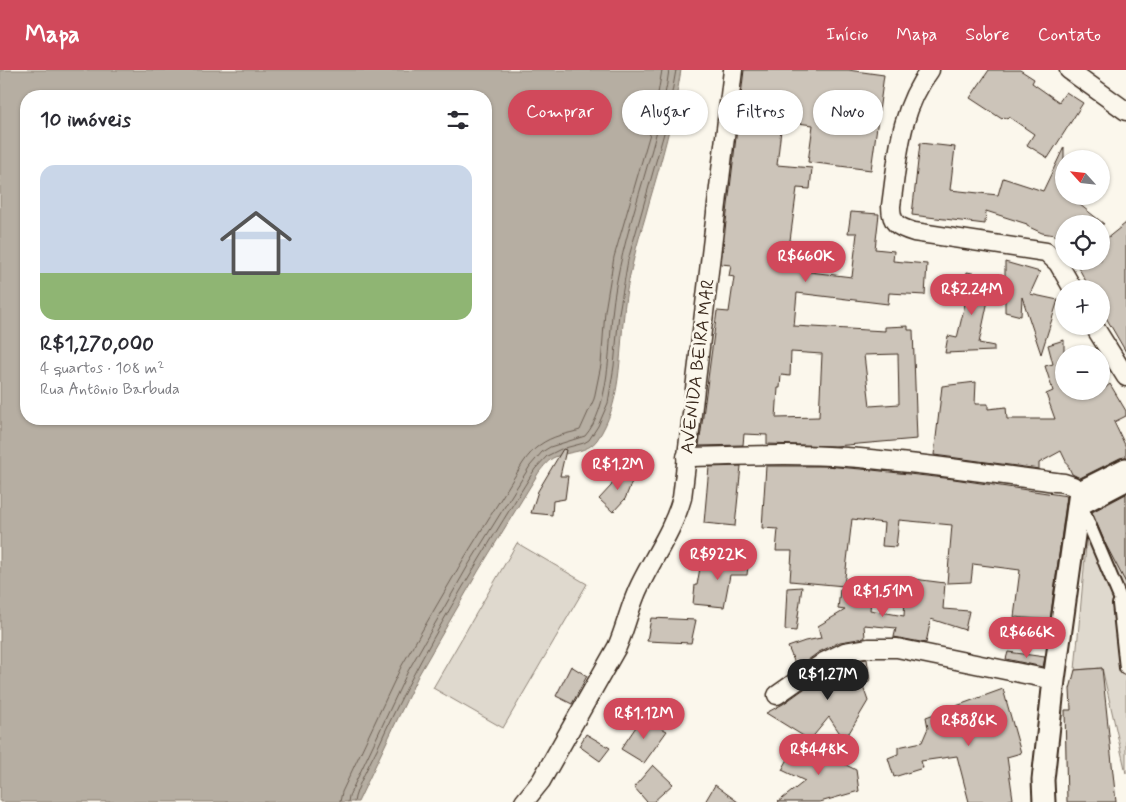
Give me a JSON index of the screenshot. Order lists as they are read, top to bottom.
{
  "streets": {
    "street": ["AVENIDA BEIRA MAR"]
  },
  "north": "top left",
  "page": {
    "header": "Mapa",
    "nav": [
      "Início",
      "Mapa",
      "Sobre",
      "Contato"
    ],
    "chip": [
      "Comprar",
      "Alugar",
      "Filtros",
      "Novo"
    ],
    "heading": "10 imóveis",
    "map_buttons": ["+", "−"],
    "list": [
      {
        "name": "R$1,270,000",
        "note": "4 quartos · 108 m² · Rua Antônio Barbuda"
      }
    ],
    "price": [
      "R$660K",
      "R$2.24M",
      "R$1.2M",
      "R$922K",
      "R$1.51M",
      "R$666K",
      "R$1.27M",
      "R$1.12M",
      "R$886K",
      "R$448K"
    ]
  }
}
